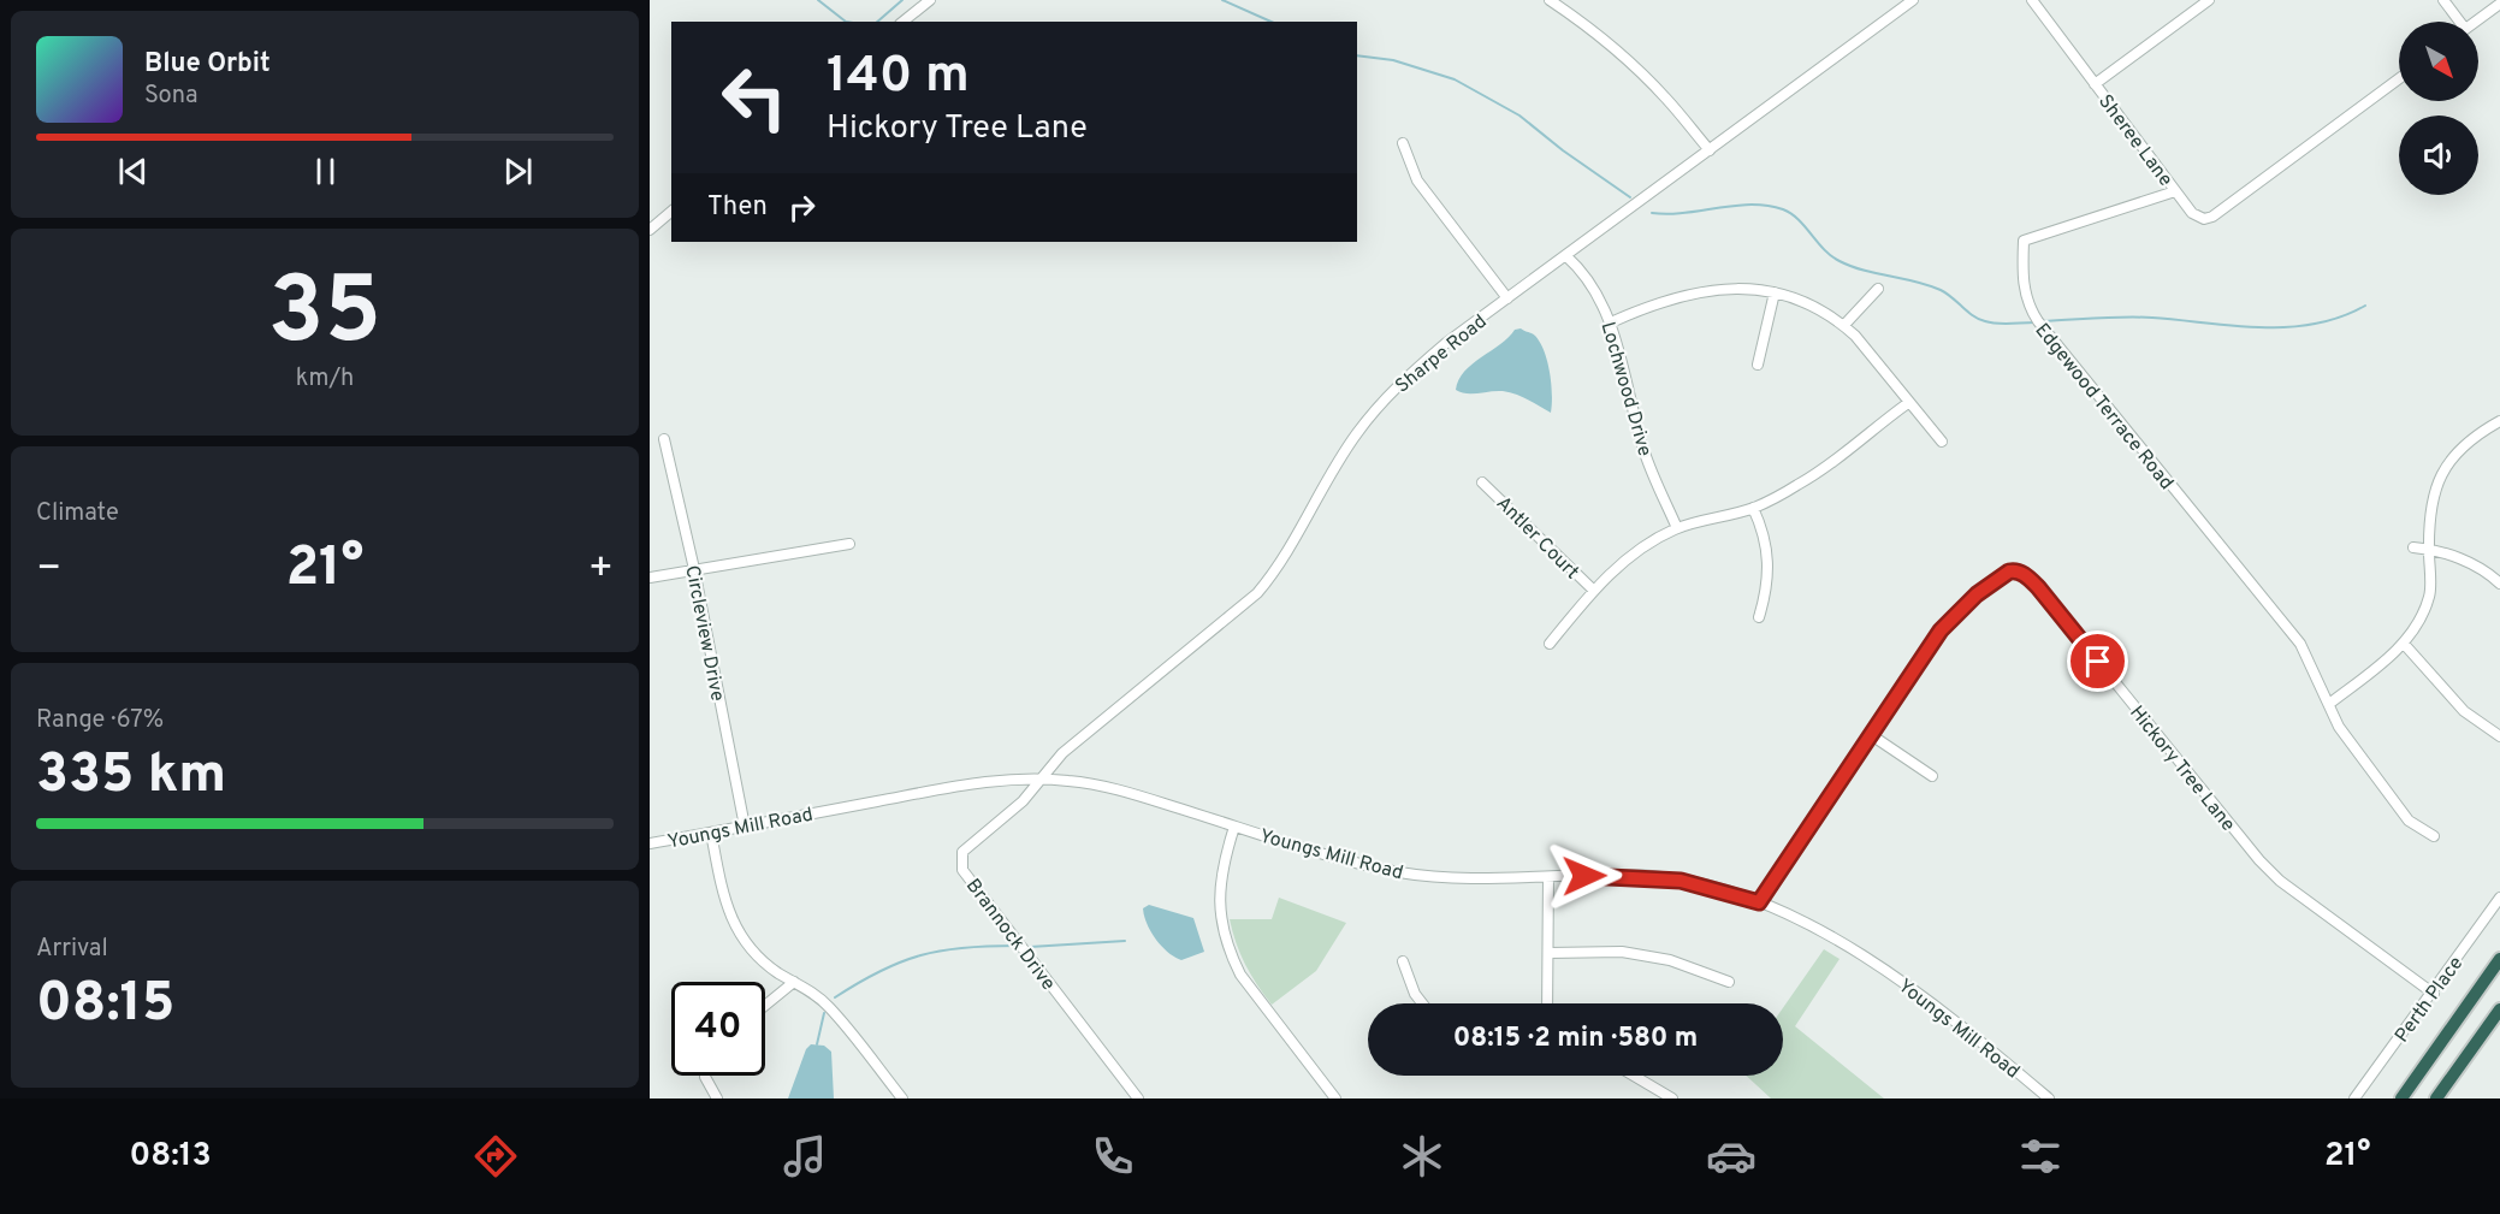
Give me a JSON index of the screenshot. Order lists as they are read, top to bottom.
{
  "streets": {
    "street": [
      "Sheree Lane",
      "Sharpe Road",
      "Lochwood Drive",
      "Edgewood Terrace Road",
      "Antler Court",
      "Circleview Drive",
      "Hickory Tree Lane",
      "Youngs Mill Road",
      "Brannock Drive",
      "Perth Place"
    ]
  },
  "crossings": [
    ["Sheree Lane", "Edgewood Terrace Road"],
    ["Sharpe Road", "Lochwood Drive"],
    ["Sharpe Road", "Youngs Mill Road"],
    ["Sharpe Road", "Brannock Drive"],
    ["Circleview Drive", "Youngs Mill Road"],
    ["Hickory Tree Lane", "Youngs Mill Road"],
    ["Hickory Tree Lane", "Perth Place"],
    ["Youngs Mill Road", "Brannock Drive"]
  ],
  "north": "bottom right",
  "page": {
    "turn": ["140 m", "Hickory Tree Lane"],
    "song": ["Blue Orbit", "Sona"],
    "then": "Then",
    "tile": [
      ["35", "km/h"],
      "Climate",
      ["Range · 67%", "335 km"],
      ["Arrival", "08:15"]
    ],
    "heat": ["−", "21°", "+"],
    "limit": "40",
    "trip": "08:15 · 2 min · 580 m",
    "tabs": ["08:13", "21°"]
  }
}
